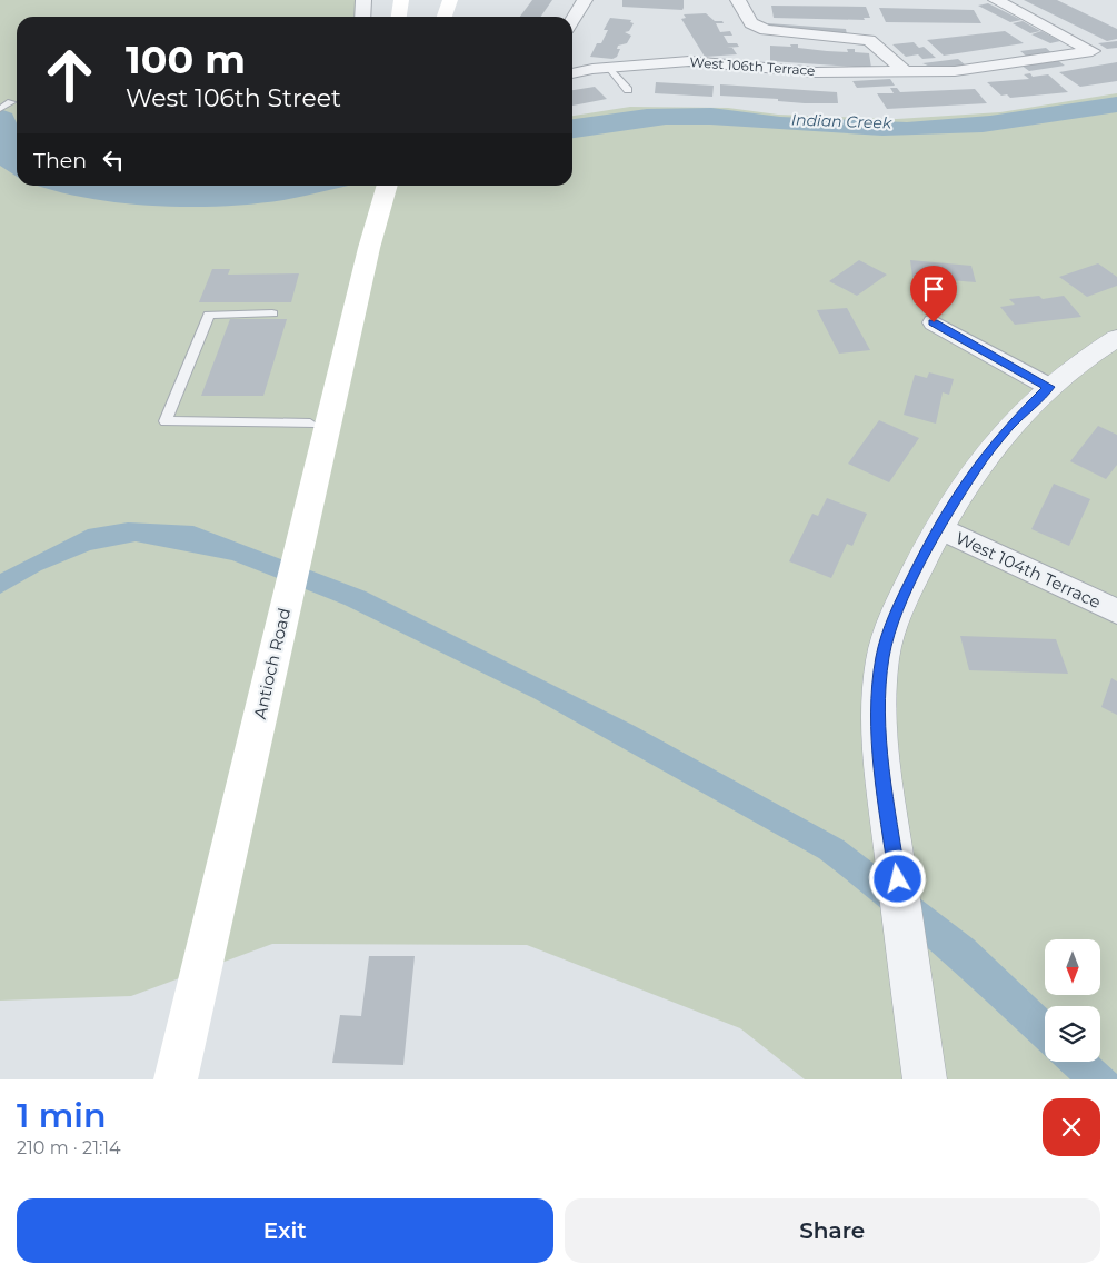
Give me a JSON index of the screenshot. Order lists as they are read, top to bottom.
{
  "streets": {
    "main road": ["Antioch Road"],
    "street": ["West 106th Terrace", "West 104th Terrace"]
  },
  "water": ["Indian Creek"],
  "north": "bottom",
  "page": {
    "turn": ["100 m", "West 106th Street"],
    "then": "Then",
    "heading": ["1 min", "210 m · 21:14"],
    "buttons": ["Exit", "Share"]
  }
}
